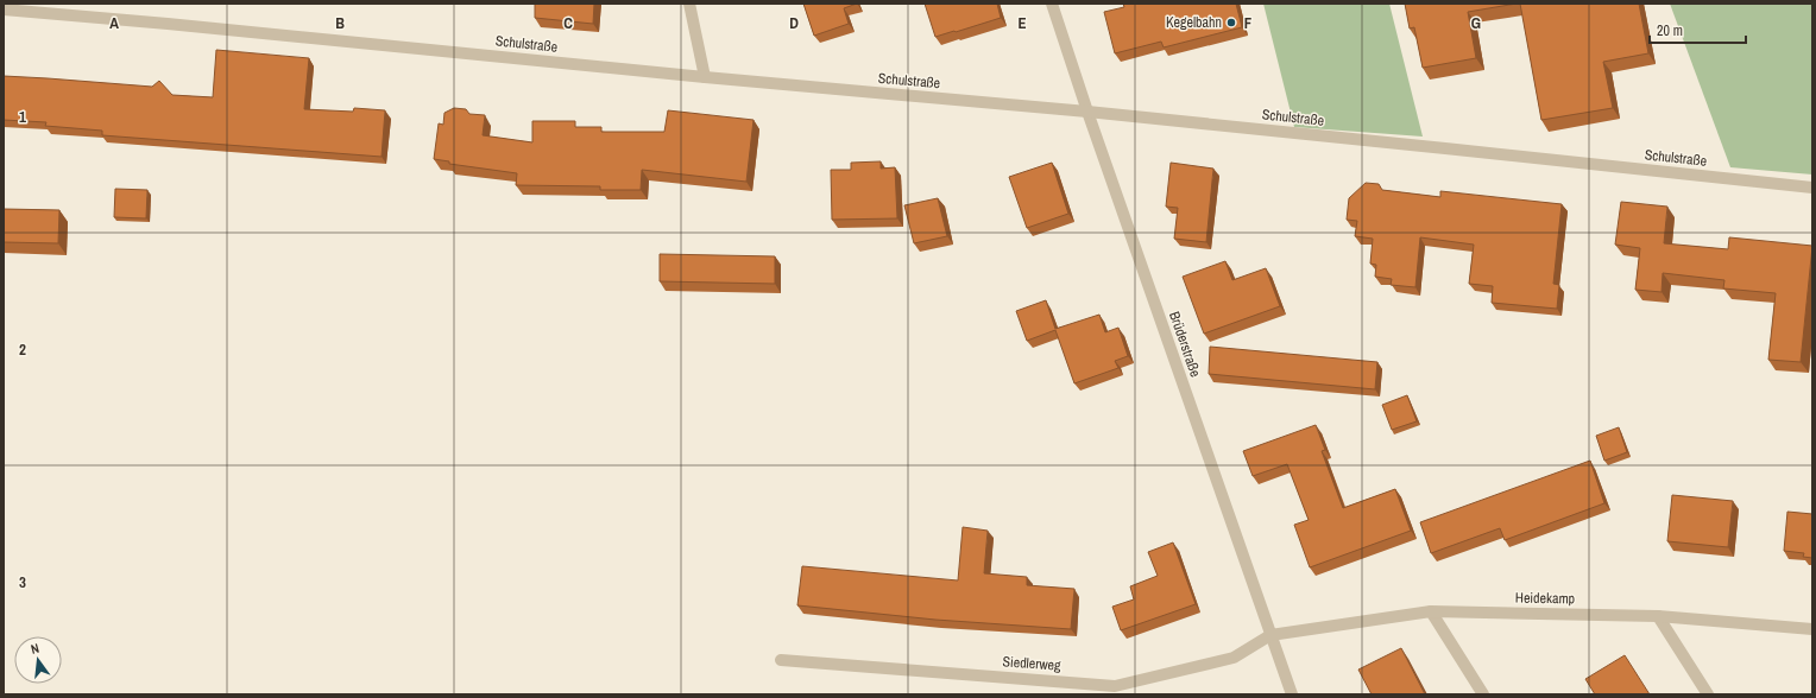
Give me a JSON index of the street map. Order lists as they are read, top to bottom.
{
  "streets": {
    "street": [
      "Schulstraße",
      "Brüderstraße",
      "Heidekamp",
      "Siedlerweg"
    ]
  },
  "crossings": [
    ["Schulstraße", "Brüderstraße"],
    ["Brüderstraße", "Heidekamp"],
    ["Brüderstraße", "Siedlerweg"],
    ["Heidekamp", "Siedlerweg"]
  ],
  "places": ["Kegelbahn"],
  "scale_bar": "20 m",
  "north": "top",
  "grid": {
    "columns": [
      "A",
      "B",
      "C",
      "D",
      "E",
      "F",
      "G"
    ],
    "rows": ["1", "2", "3"]
  }
}
